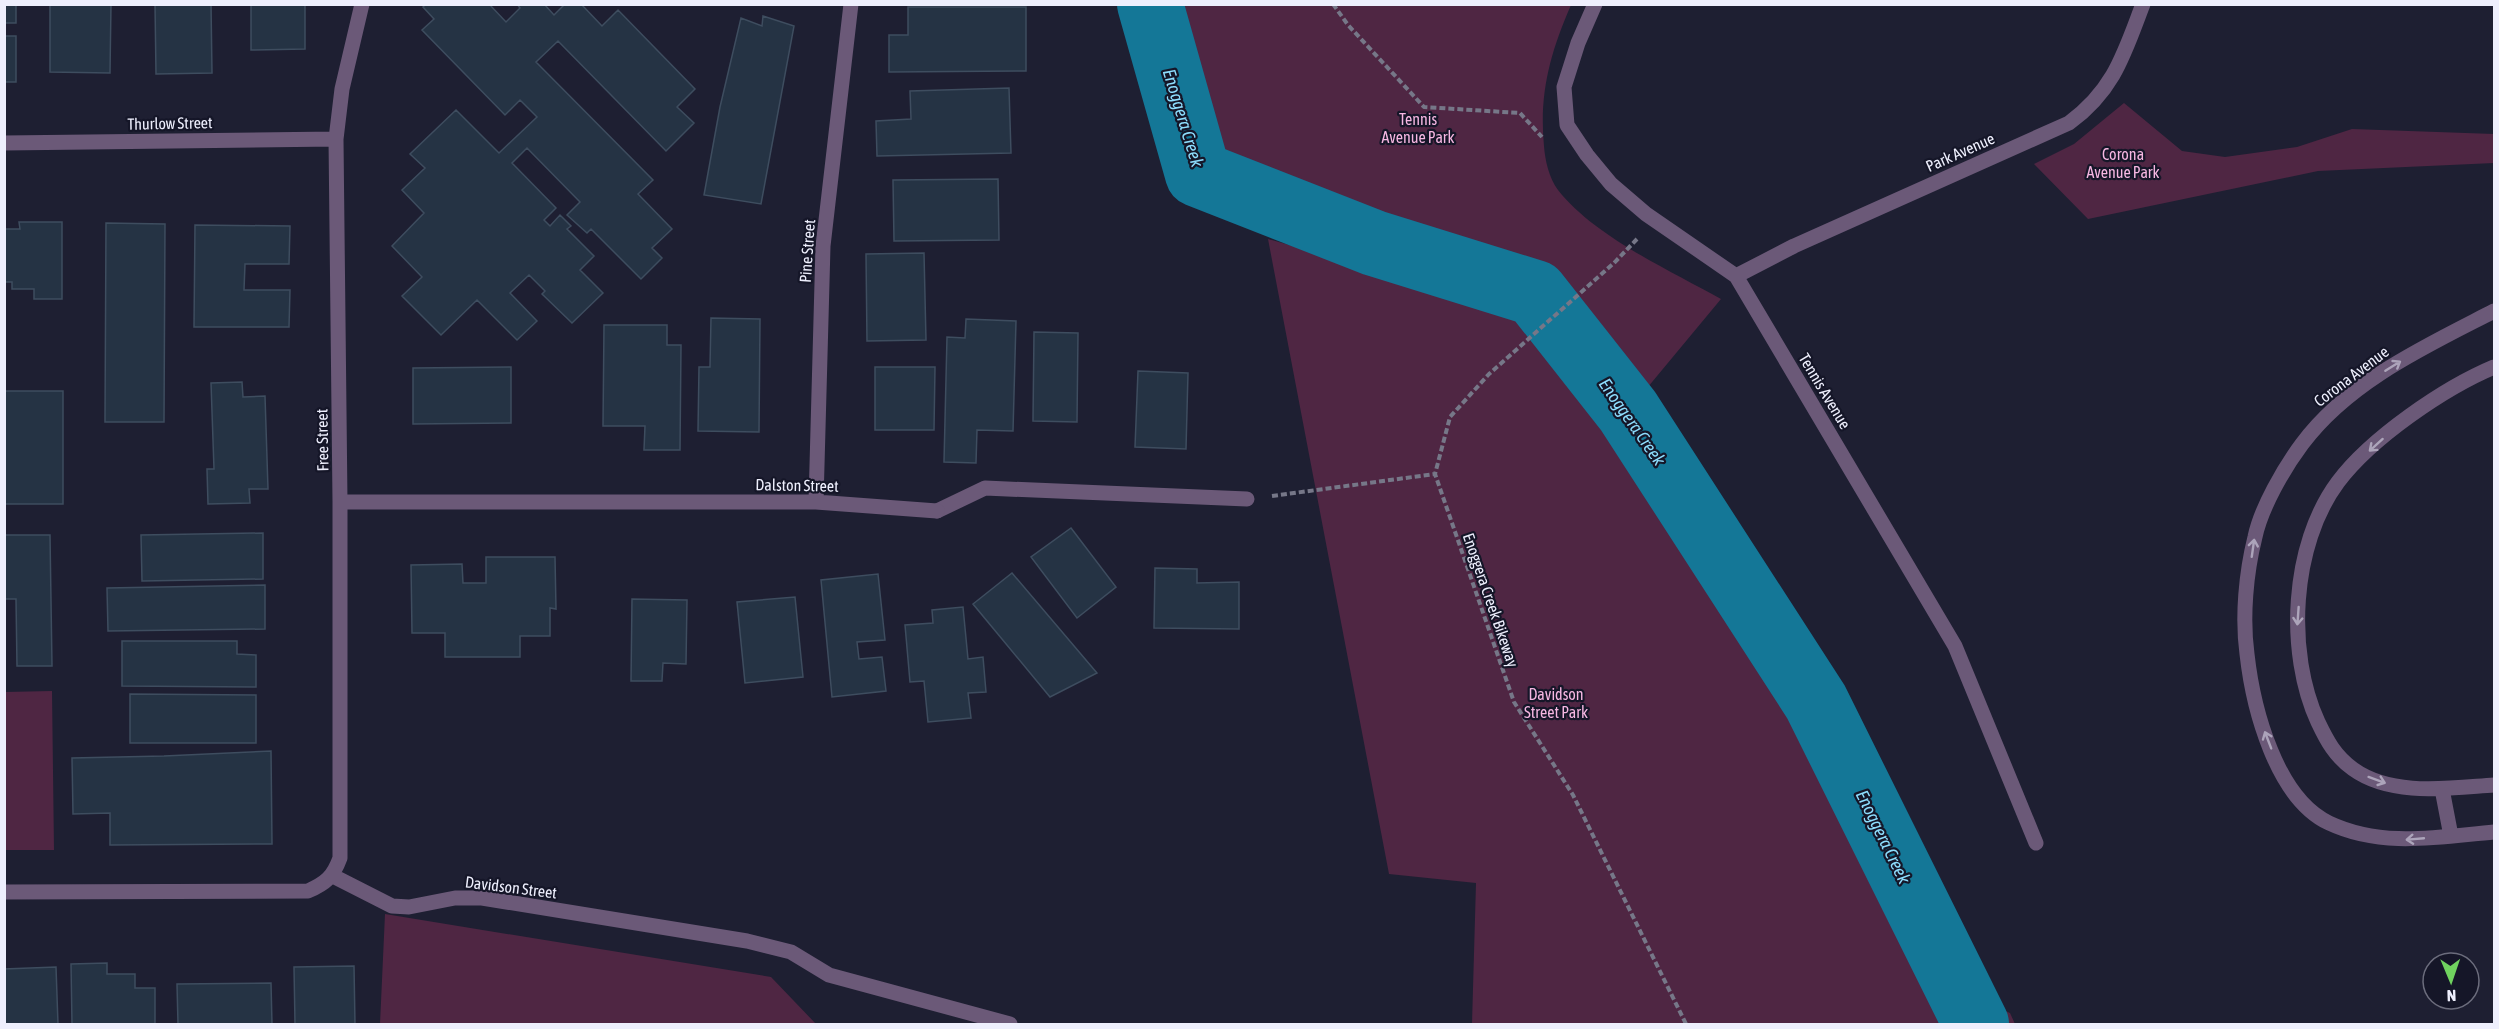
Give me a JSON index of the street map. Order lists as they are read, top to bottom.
{
  "streets": {
    "street": [
      "Thurlow Street",
      "Park Avenue",
      "Pine Street",
      "Corona Avenue",
      "Tennis Avenue",
      "Free Street",
      "Dalston Street",
      "Davidson Street"
    ],
    "path": ["Enoggera Creek Bikeway"]
  },
  "crossings": [
    ["Thurlow Street", "Free Street"],
    ["Park Avenue", "Tennis Avenue"],
    ["Pine Street", "Dalston Street"],
    ["Free Street", "Dalston Street"],
    ["Free Street", "Davidson Street"]
  ],
  "water": ["Enoggera Creek"],
  "parks": ["Tennis Avenue Park", "Corona Avenue Park", "Davidson Street Park"],
  "north": "bottom"
}
